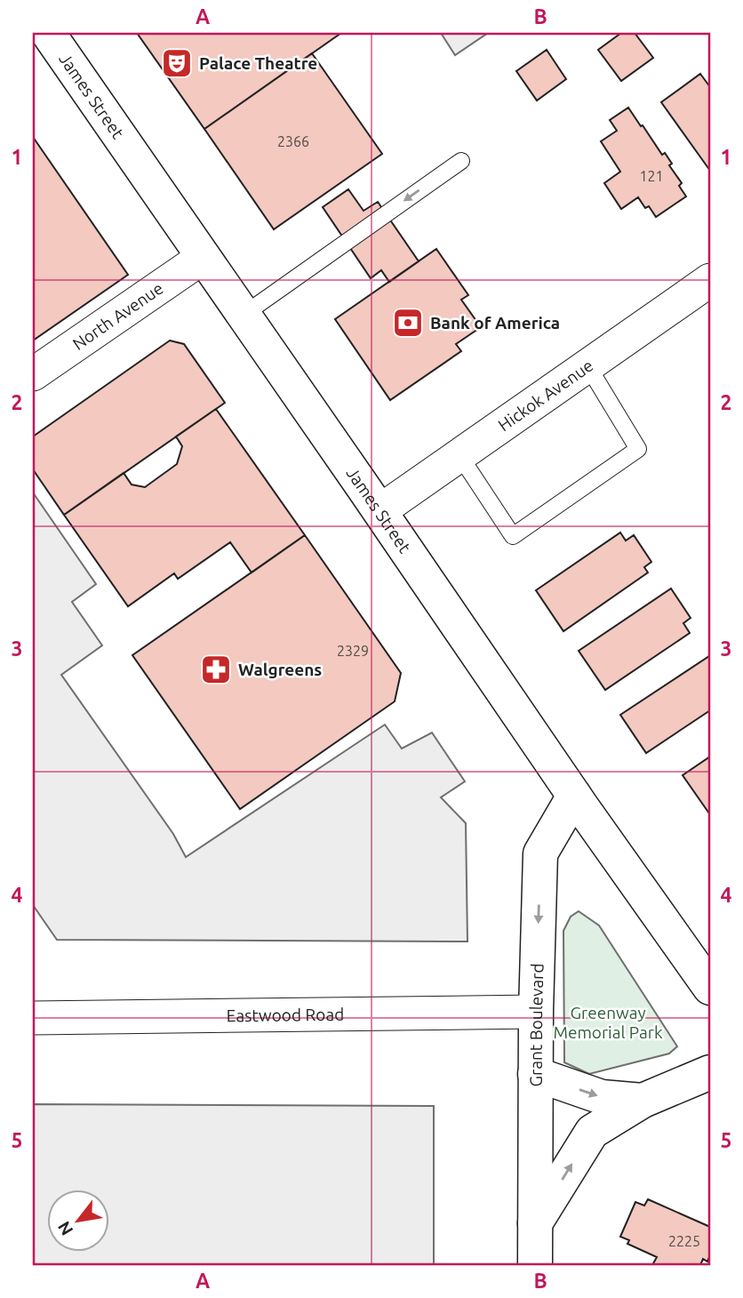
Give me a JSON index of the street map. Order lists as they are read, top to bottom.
{
  "streets": {
    "main road": ["James Street", "Grant Boulevard"],
    "street": ["North Avenue", "Hickok Avenue", "Eastwood Road"]
  },
  "crossings": [
    ["James Street", "North Avenue"],
    ["James Street", "Hickok Avenue"],
    ["James Street", "Grant Boulevard"],
    ["Eastwood Road", "Grant Boulevard"]
  ],
  "one_way": ["Grant Boulevard"],
  "parks": ["Greenway Memorial Park"],
  "places": {
    "theatre": ["Palace Theatre"],
    "bank": ["Bank of America"],
    "pharmacy": ["Walgreens"]
  },
  "house_numbers": [
    "2366",
    "121",
    "2329",
    "2225"
  ],
  "north": "bottom left",
  "grid": {
    "columns": ["A", "B"],
    "rows": [
      "1",
      "2",
      "3",
      "4",
      "5"
    ]
  }
}
